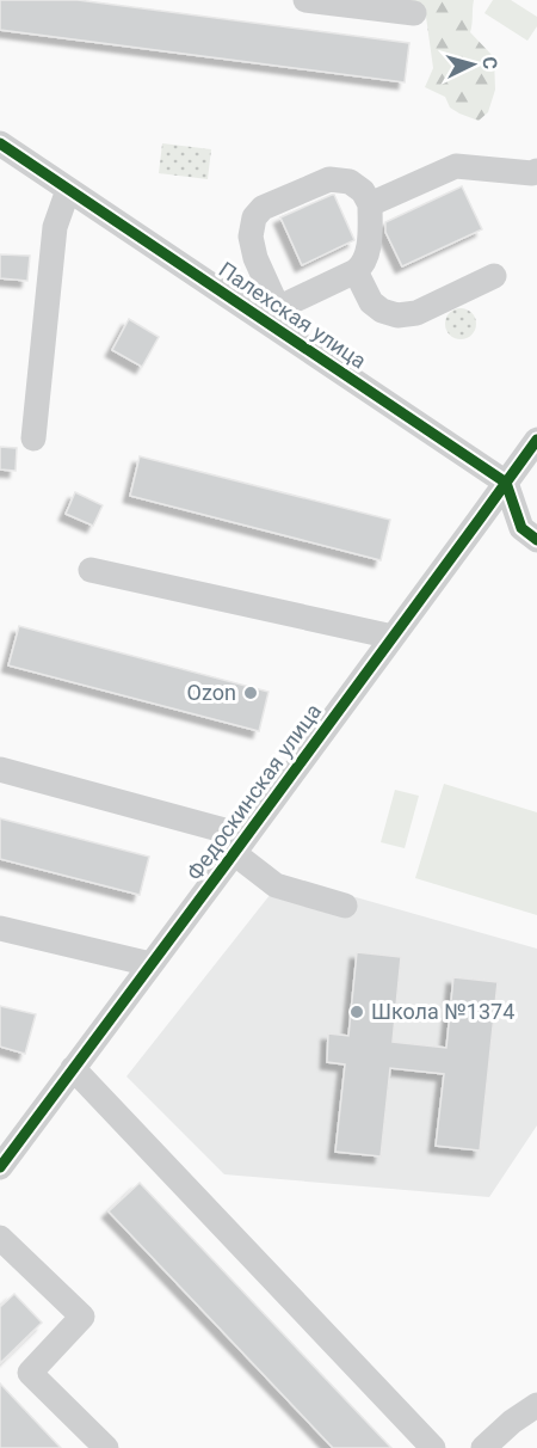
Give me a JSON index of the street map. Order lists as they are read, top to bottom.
{
  "streets": {
    "street": ["Палехская улица", "Федоскинская улица"]
  },
  "crossings": [
    ["Палехская улица", "Федоскинская улица"]
  ],
  "places": ["Ozon", "Школа №1374"],
  "north": "right"
}
